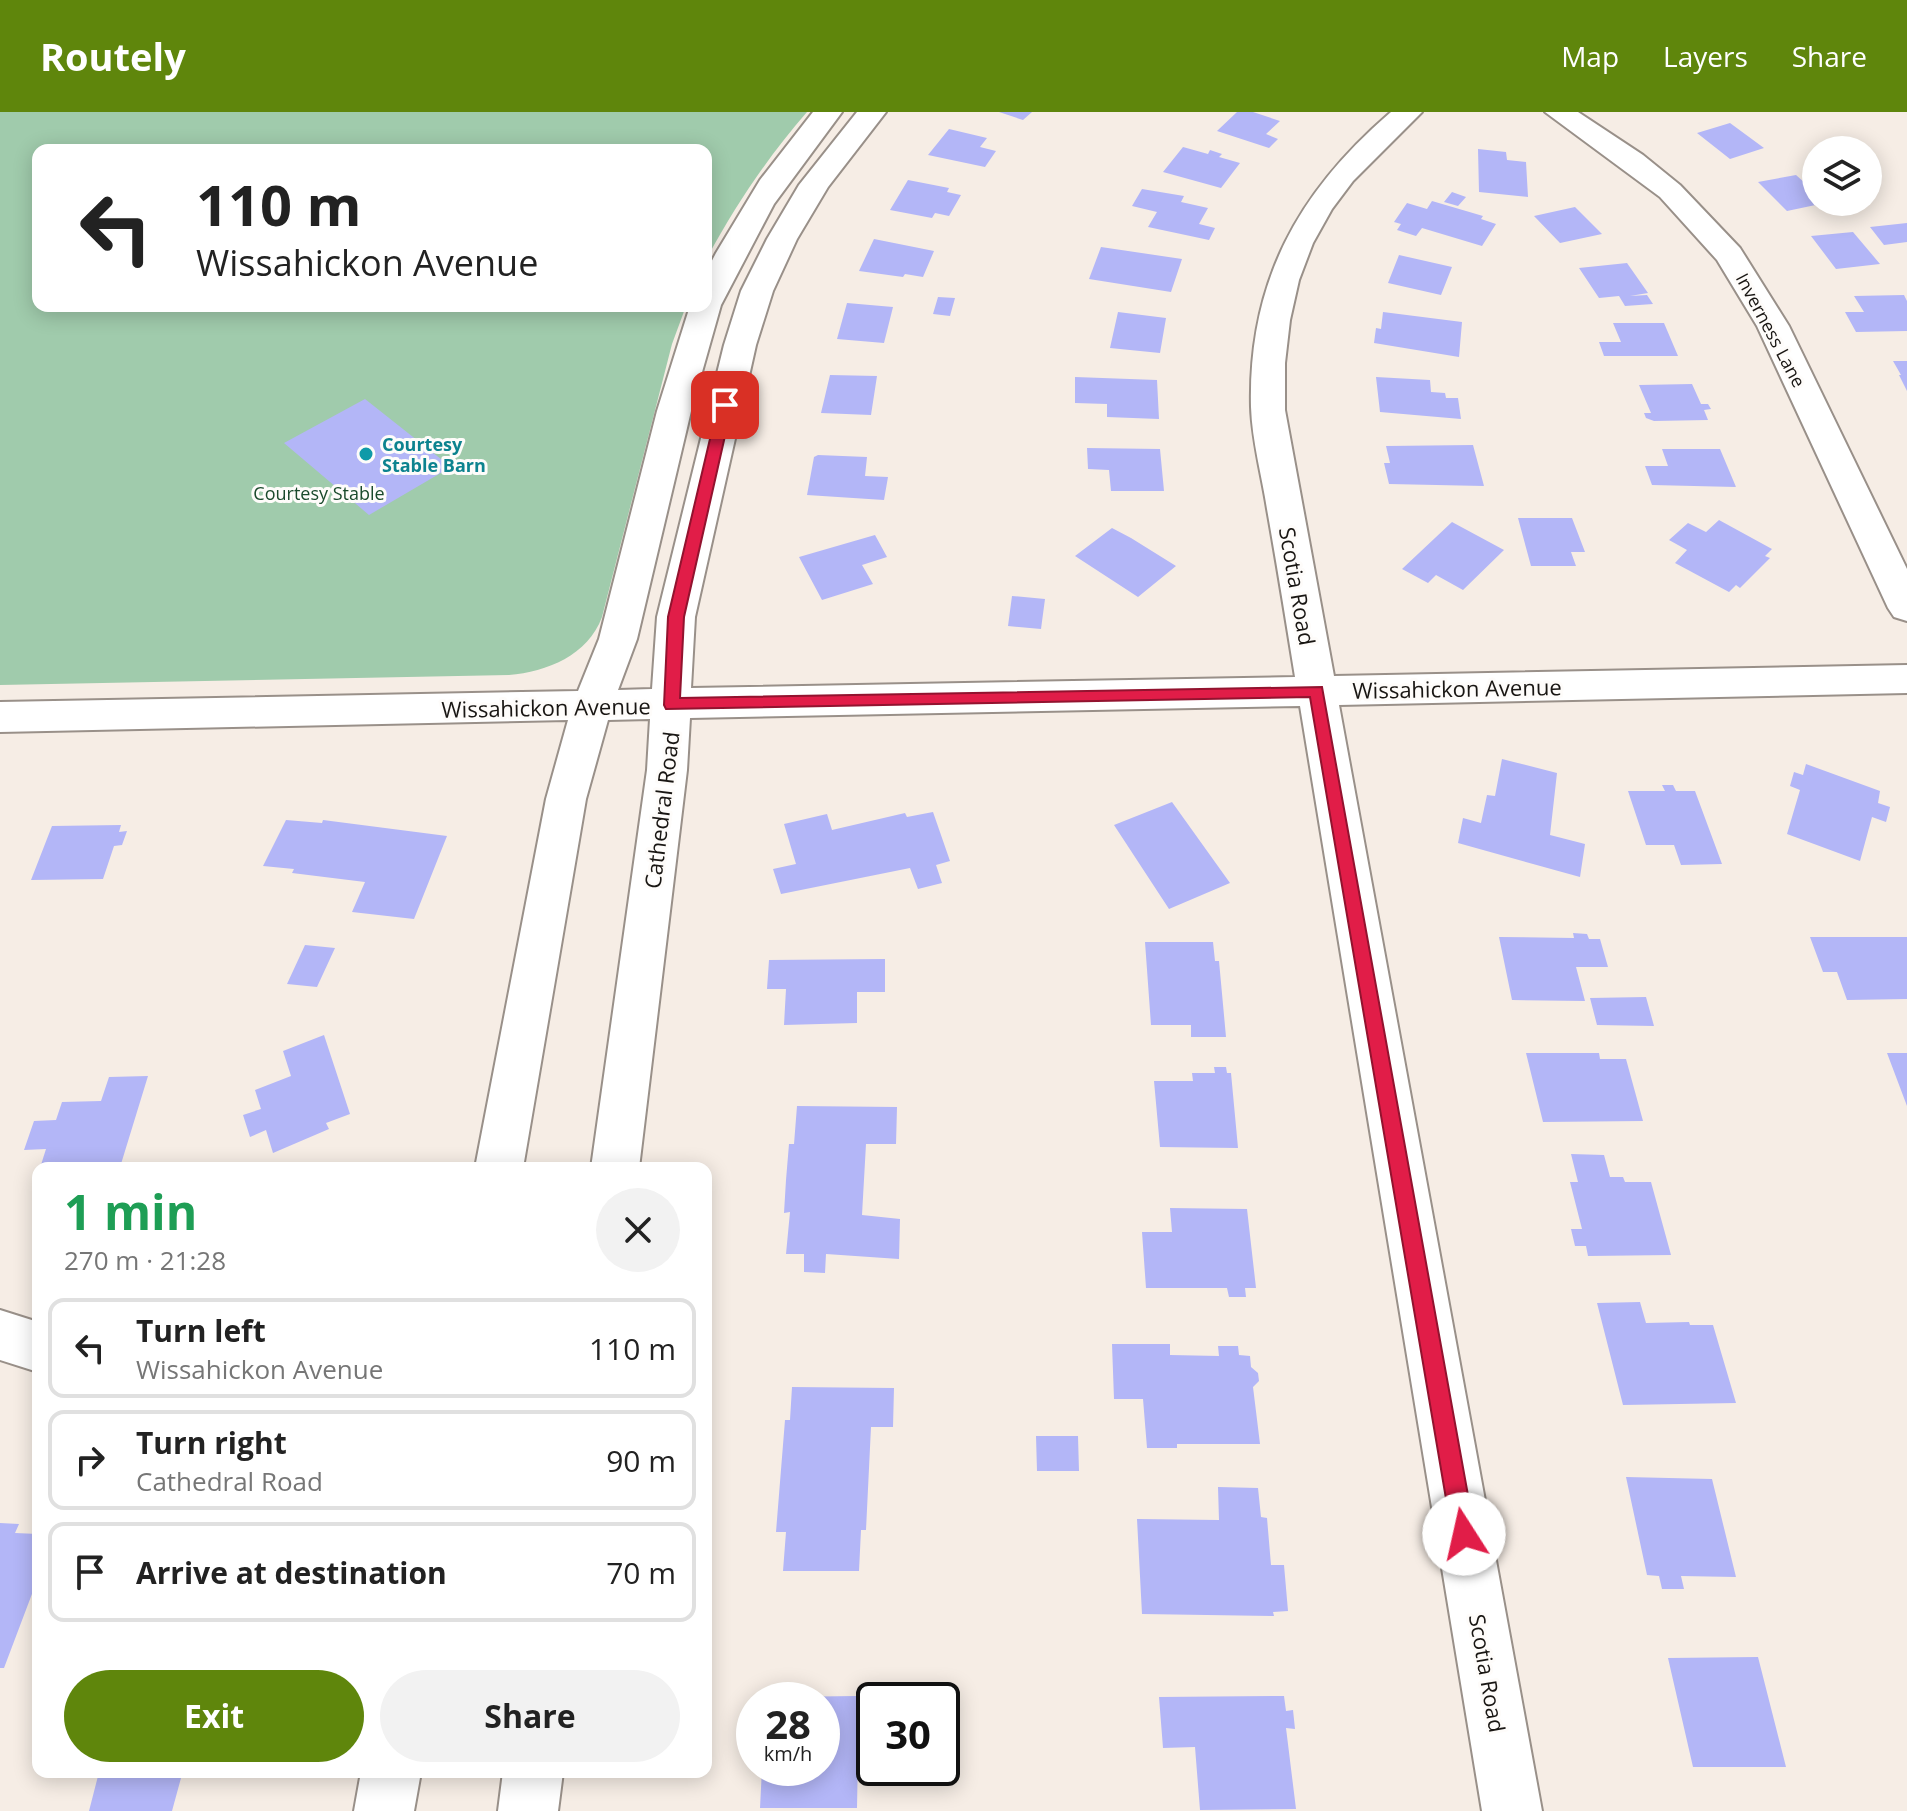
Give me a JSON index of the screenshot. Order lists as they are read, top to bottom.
{
  "streets": {
    "street": [
      "Inverness Lane",
      "Scotia Road",
      "Wissahickon Avenue",
      "Cathedral Road"
    ]
  },
  "crossings": [
    ["Scotia Road", "Wissahickon Avenue"],
    ["Wissahickon Avenue", "Cathedral Road"]
  ],
  "parks": ["Courtesy Stable"],
  "places": ["Courtesy Stable Barn"],
  "page": {
    "header": "Routely",
    "nav": ["Map", "Layers", "Share"],
    "turn": ["110 m", "Wissahickon Avenue"],
    "heading": ["1 min", "270 m · 21:28"],
    "list": [
      {
        "name": "Turn left",
        "note": "Wissahickon Avenue",
        "value": "110 m"
      },
      {
        "name": "Turn right",
        "note": "Cathedral Road",
        "value": "90 m"
      },
      {
        "name": "Arrive at destination",
        "value": "70 m"
      }
    ],
    "buttons": ["Exit", "Share"],
    "speed": "28 km/h",
    "limit": "30"
  }
}
